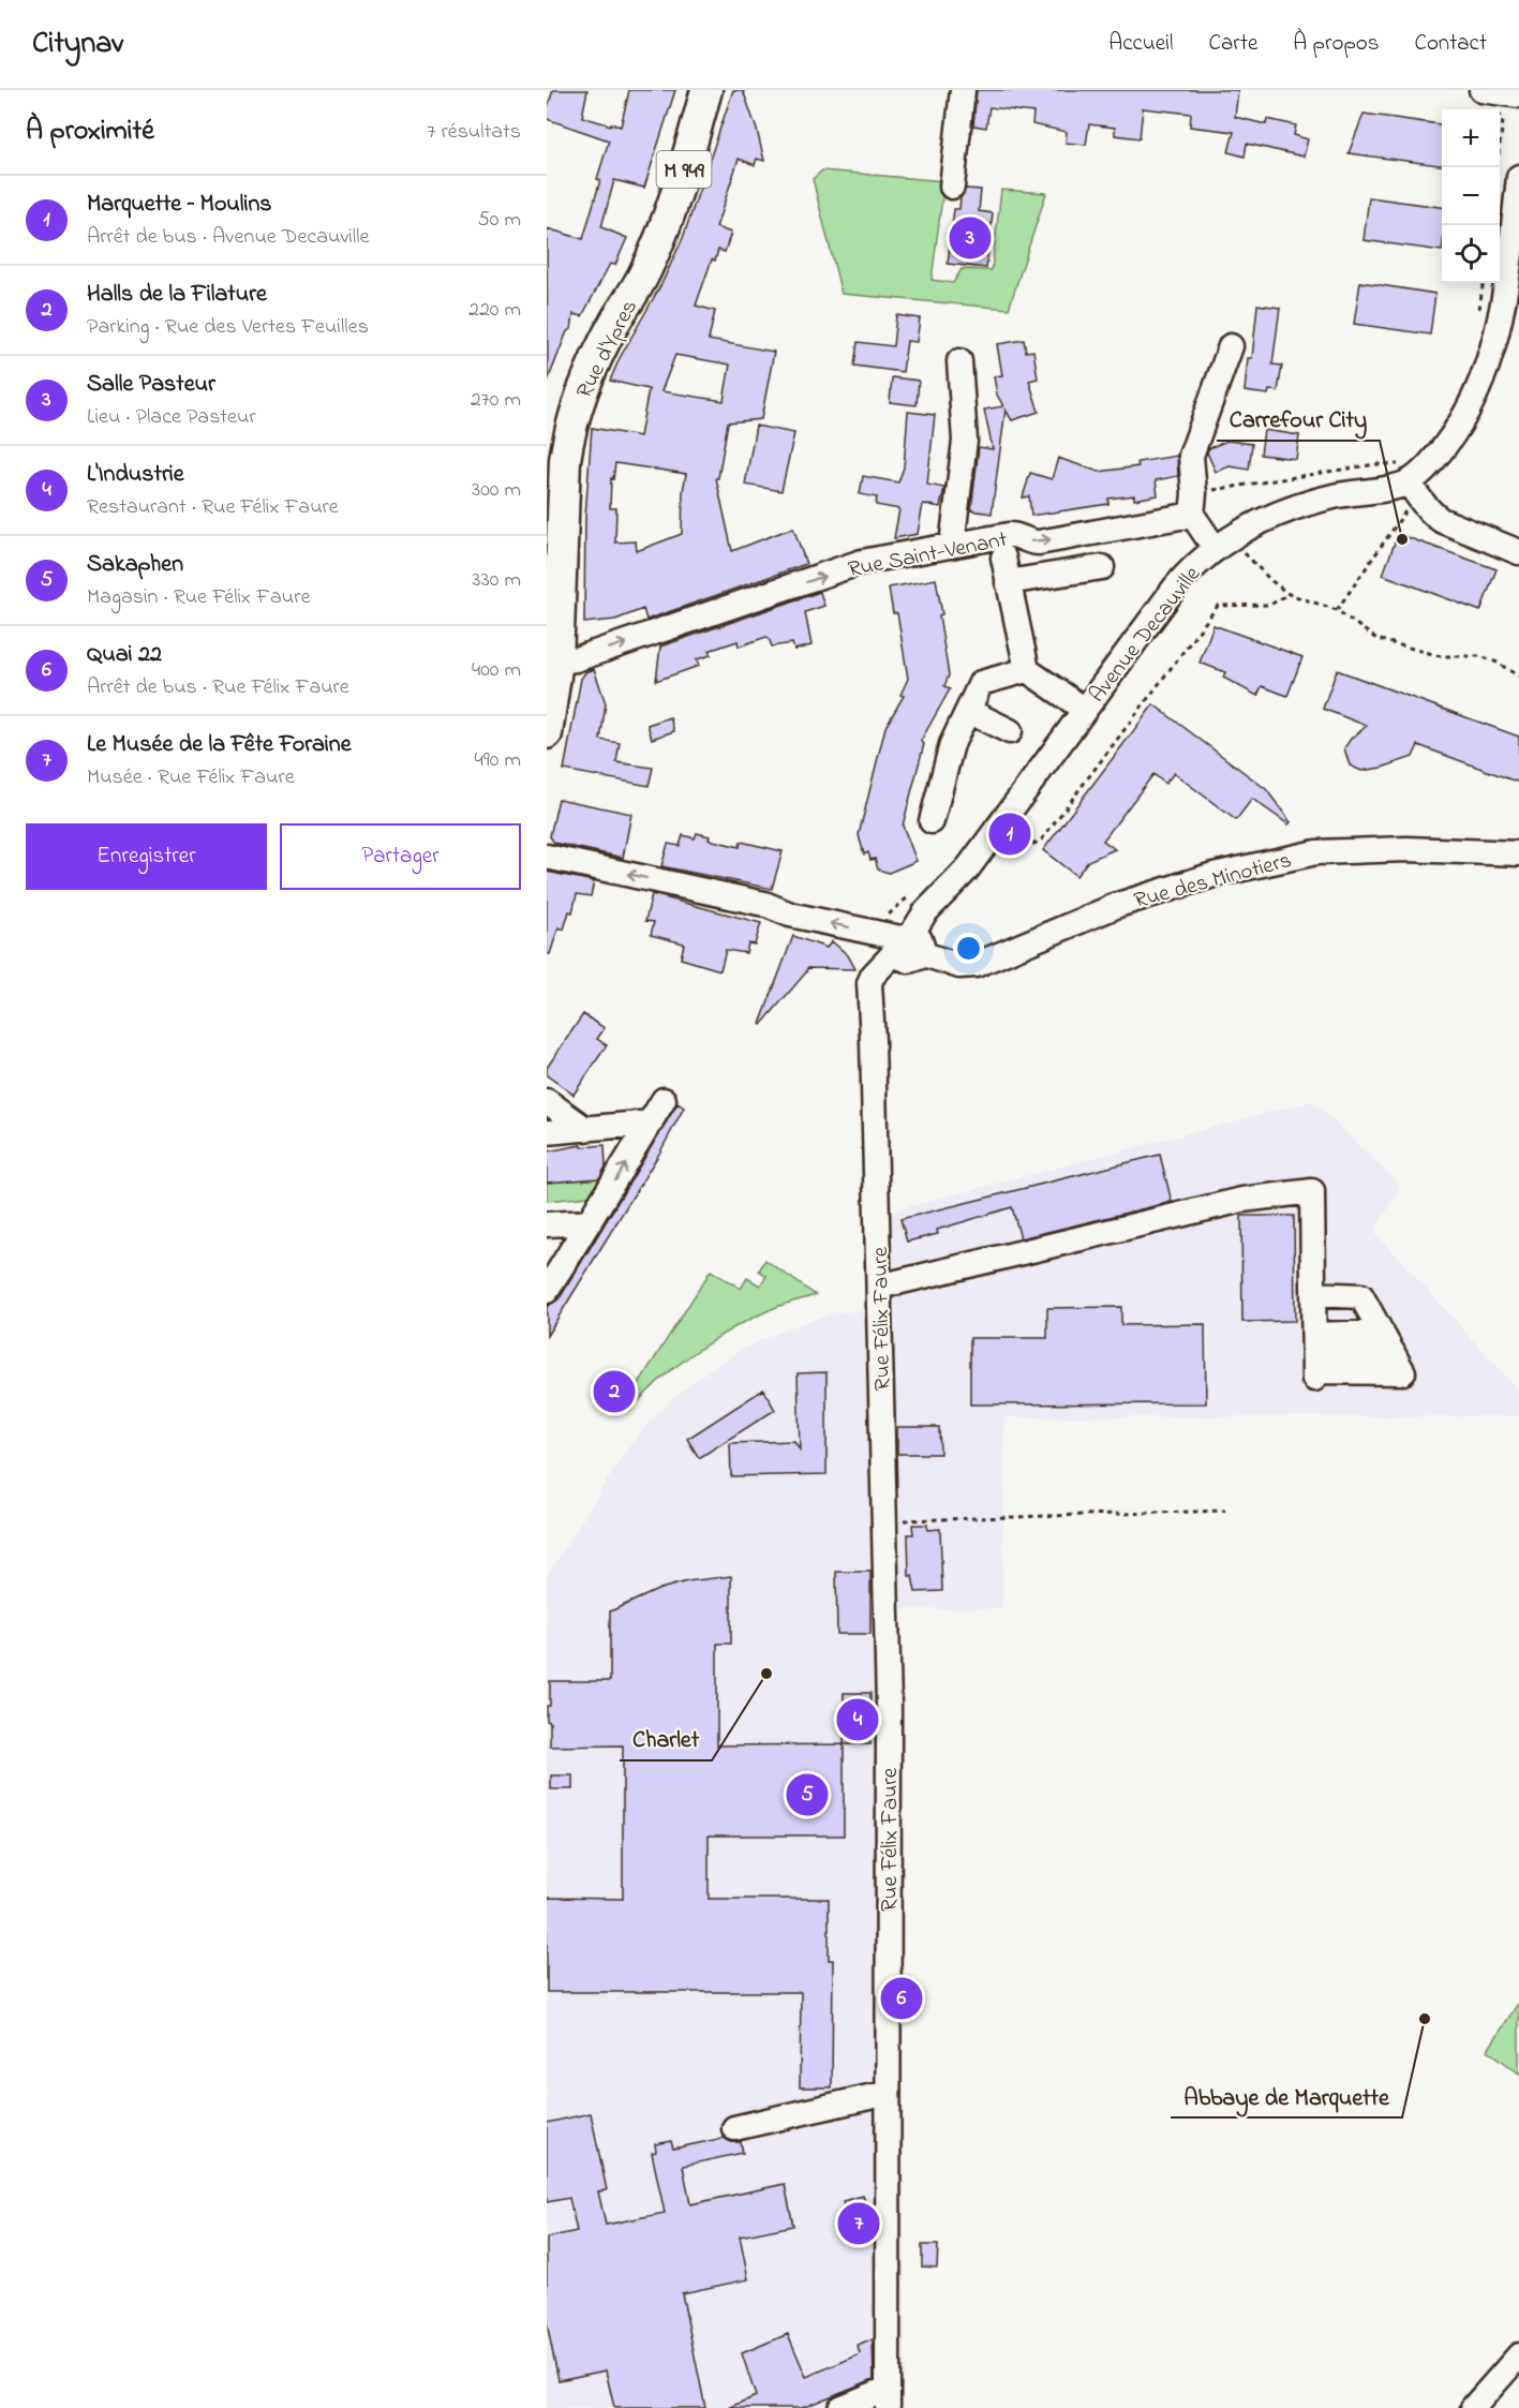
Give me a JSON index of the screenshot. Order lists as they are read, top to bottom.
{
  "streets": {
    "main road": ["M 949", "Rue d'Ypres"],
    "street": [
      "Rue Saint-Venant",
      "Avenue Decauville",
      "Rue des Minotiers",
      "Rue Félix Faure"
    ]
  },
  "crossings": [
    ["Rue d'Ypres", "Rue Saint-Venant"],
    ["Avenue Decauville", "Rue des Minotiers"],
    ["Avenue Decauville", "Rue Félix Faure"],
    ["Rue des Minotiers", "Rue Félix Faure"]
  ],
  "one_way": ["Rue Saint-Venant"],
  "places": ["Carrefour City", "Charlet", "Abbaye de Marquette"],
  "page": {
    "header": "Citynav",
    "nav": [
      "Accueil",
      "Carte",
      "À propos",
      "Contact"
    ],
    "heading": ["À proximité", "7 résultats"],
    "map_buttons": ["+", "−"],
    "list": [
      {
        "mark": "1",
        "name": "Marquette – Moulins",
        "note": "Arrêt de bus · Avenue Decauville",
        "value": "50 m"
      },
      {
        "mark": "2",
        "name": "Halls de la Filature",
        "note": "Parking · Rue des Vertes Feuilles",
        "value": "220 m"
      },
      {
        "mark": "3",
        "name": "Salle Pasteur",
        "note": "Lieu · Place Pasteur",
        "value": "270 m"
      },
      {
        "mark": "4",
        "name": "L'Industrie",
        "note": "Restaurant · Rue Félix Faure",
        "value": "300 m"
      },
      {
        "mark": "5",
        "name": "Sakaphen",
        "note": "Magasin · Rue Félix Faure",
        "value": "330 m"
      },
      {
        "mark": "6",
        "name": "Quai 22",
        "note": "Arrêt de bus · Rue Félix Faure",
        "value": "400 m"
      },
      {
        "mark": "7",
        "name": "Le Musée de la Fête Foraine",
        "note": "Musée · Rue Félix Faure",
        "value": "490 m"
      }
    ],
    "pins": [
      "3",
      "1",
      "2",
      "4",
      "5",
      "6",
      "7"
    ],
    "buttons": ["Enregistrer", "Partager"]
  }
}
